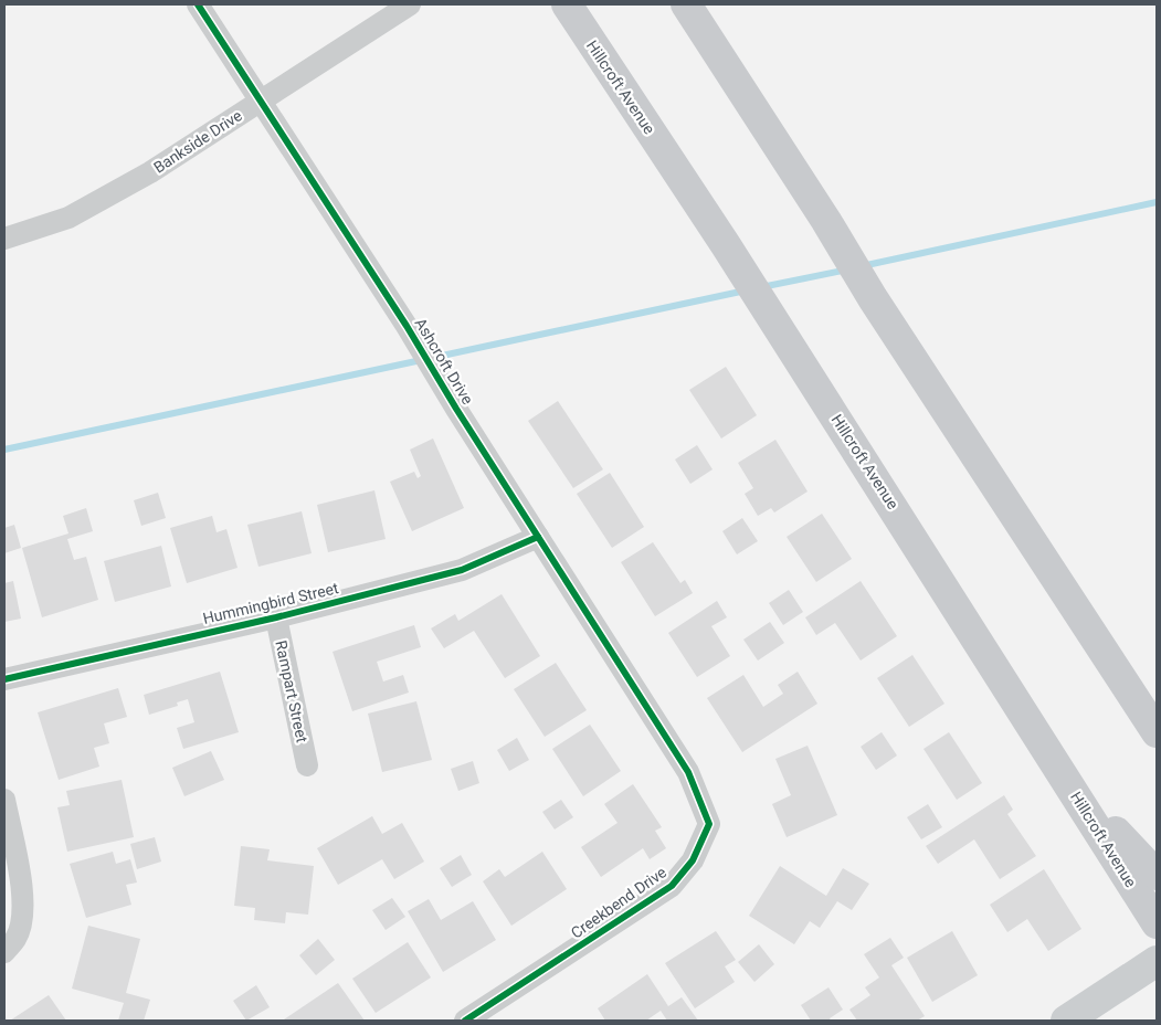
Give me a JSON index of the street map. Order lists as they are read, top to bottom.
{
  "streets": {
    "main road": ["Hillcroft Avenue"],
    "street": [
      "Bankside Drive",
      "Ashcroft Drive",
      "Hummingbird Street",
      "Rampart Street",
      "Creekbend Drive"
    ]
  },
  "crossings": [
    ["Bankside Drive", "Ashcroft Drive"],
    ["Ashcroft Drive", "Hummingbird Street"],
    ["Ashcroft Drive", "Creekbend Drive"],
    ["Hummingbird Street", "Rampart Street"]
  ]
}
